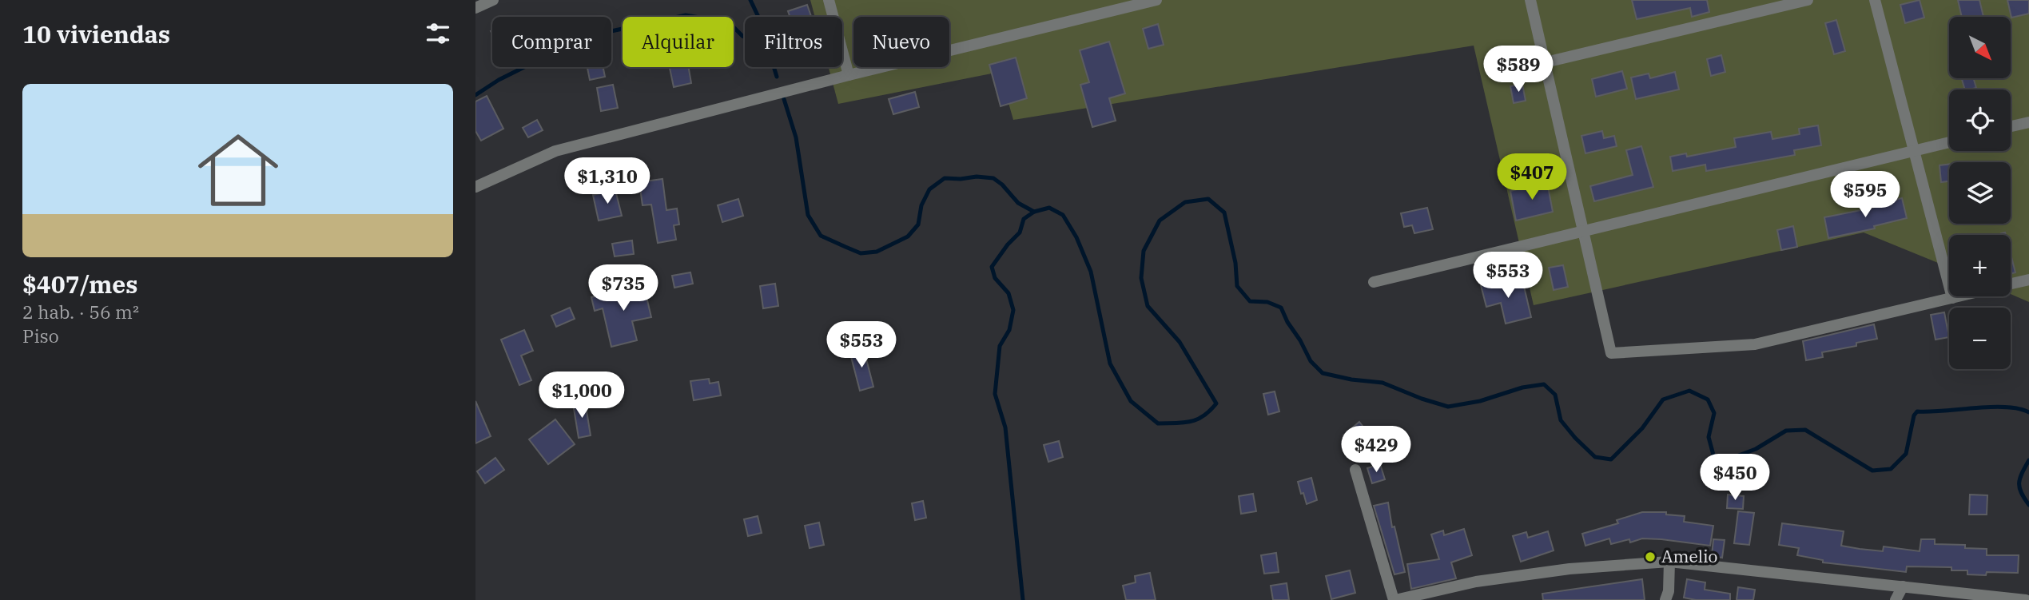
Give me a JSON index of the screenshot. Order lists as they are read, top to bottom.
{
  "places": ["Amelio"],
  "north": "bottom right",
  "page": {
    "heading": "10 viviendas",
    "map_buttons": ["+", "−"],
    "chip": [
      "Comprar",
      "Alquilar",
      "Filtros",
      "Nuevo"
    ],
    "price": [
      "$589",
      "$407",
      "$1,310",
      "$595",
      "$553",
      "$735",
      "$553",
      "$1,000",
      "$429",
      "$450"
    ],
    "list": [
      {
        "name": "$407/mes",
        "note": "2 hab. · 56 m² · Piso"
      }
    ]
  }
}
